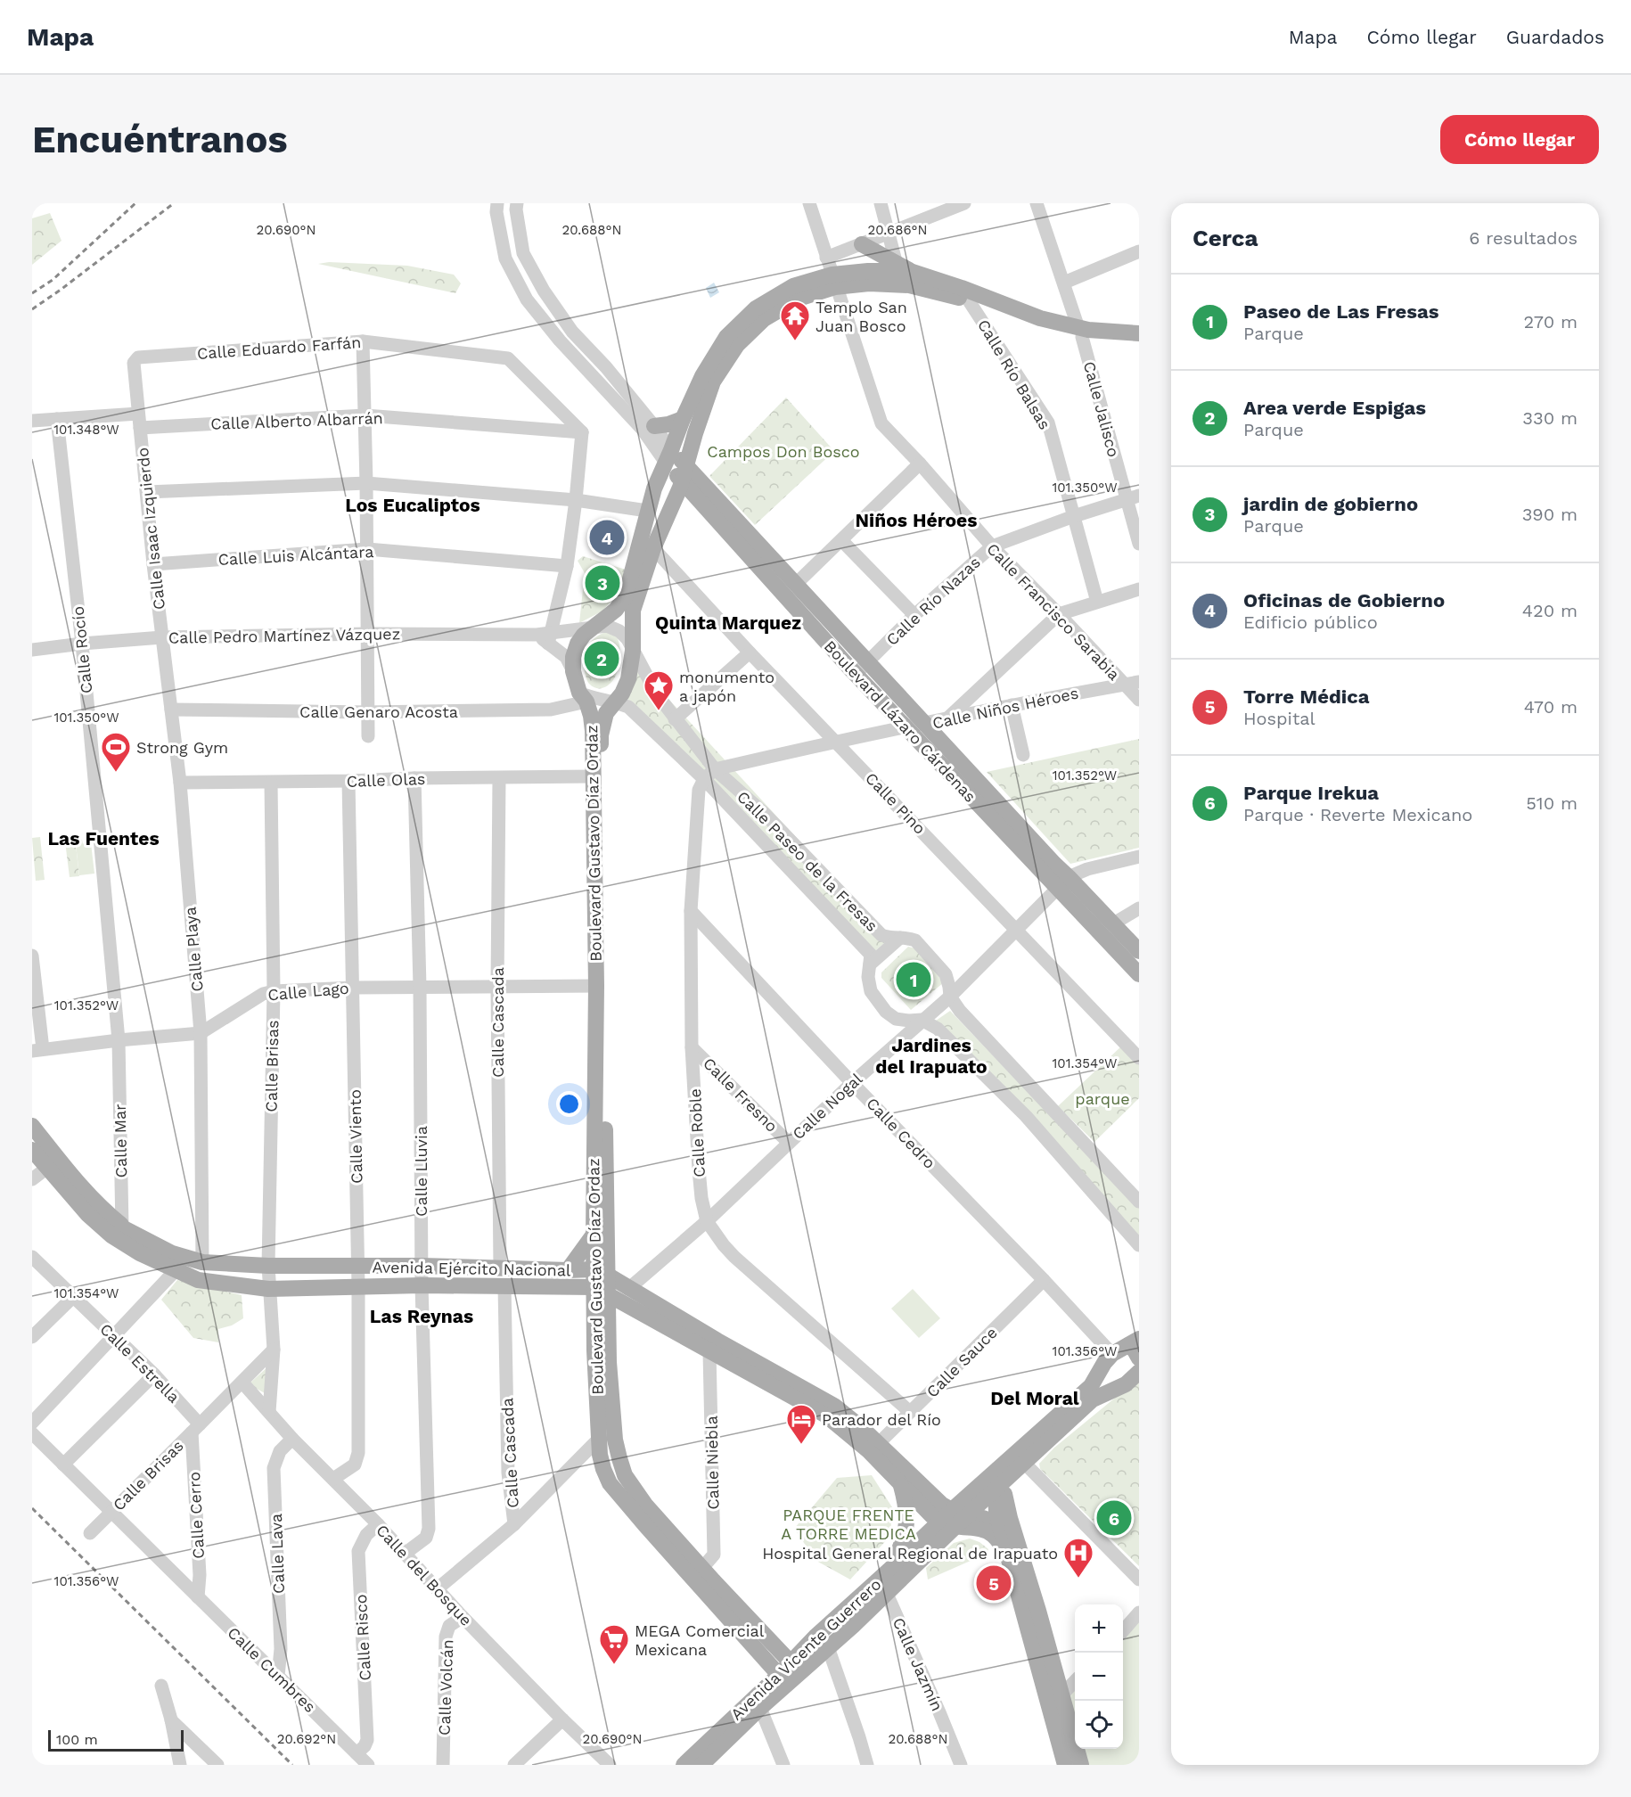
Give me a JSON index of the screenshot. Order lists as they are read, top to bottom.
{
  "streets": {
    "main road": [
      "Boulevard Lázaro Cárdenas",
      "Boulevard Gustavo Díaz Ordaz",
      "Avenida Ejército Nacional",
      "Avenida Vicente Guerrero"
    ],
    "street": [
      "Calle Eduardo Farfán",
      "Calle Río Balsas",
      "Calle Jalisco",
      "Calle Alberto Albarrán",
      "Calle Isaac Izquierdo",
      "Calle Luis Alcántara",
      "Calle Río Nazas",
      "Calle Francisco Sarabia",
      "Calle Pedro Martínez Vázquez",
      "Calle Rocío",
      "Calle Niños Héroes",
      "Calle Genaro Acosta",
      "Calle Olas",
      "Calle Pino",
      "Calle Paseo de la Fresas",
      "Calle Playa",
      "Calle Lago",
      "Calle Cascada",
      "Calle Brisas",
      "Calle Fresno",
      "Calle Nogal",
      "Calle Roble",
      "Calle Cedro",
      "Calle Viento",
      "Calle Mar",
      "Calle Lluvia",
      "Calle Sauce",
      "Calle Estrella",
      "Calle Niebla",
      "Calle Cerro",
      "Calle Lava",
      "Calle del Bosque",
      "Calle Risco",
      "Calle Jazmín",
      "Calle Cumbres",
      "Calle Volcán"
    ]
  },
  "crossings": [
    ["Calle Eduardo Farfán", "Calle Alberto Albarrán"],
    ["Calle Eduardo Farfán", "Calle Isaac Izquierdo"],
    ["Calle Río Balsas", "Calle Río Nazas"],
    ["Calle Río Balsas", "Boulevard Gustavo Díaz Ordaz"],
    ["Calle Jalisco", "Calle Río Nazas"],
    ["Calle Jalisco", "Boulevard Gustavo Díaz Ordaz"],
    ["Calle Alberto Albarrán", "Calle Isaac Izquierdo"],
    ["Calle Isaac Izquierdo", "Calle Luis Alcántara"],
    ["Calle Isaac Izquierdo", "Calle Pedro Martínez Vázquez"],
    ["Calle Isaac Izquierdo", "Calle Playa"],
    ["Calle Río Nazas", "Calle Francisco Sarabia"],
    ["Calle Río Nazas", "Boulevard Lázaro Cárdenas"],
    ["Calle Francisco Sarabia", "Calle Niños Héroes"],
    ["Calle Francisco Sarabia", "Boulevard Gustavo Díaz Ordaz"],
    ["Calle Pedro Martínez Vázquez", "Calle Rocío"],
    ["Calle Pedro Martínez Vázquez", "Calle Genaro Acosta"],
    ["Calle Pedro Martínez Vázquez", "Boulevard Gustavo Díaz Ordaz"],
    ["Calle Pedro Martínez Vázquez", "Calle Paseo de la Fresas"],
    ["Calle Pedro Martínez Vázquez", "Calle Playa"],
    ["Calle Rocío", "Calle Lago"],
    ["Calle Rocío", "Calle Mar"],
    ["Calle Niños Héroes", "Boulevard Lázaro Cárdenas"],
    ["Calle Niños Héroes", "Calle Pino"],
    ["Calle Niños Héroes", "Calle Paseo de la Fresas"],
    ["Calle Genaro Acosta", "Boulevard Gustavo Díaz Ordaz"],
    ["Calle Genaro Acosta", "Calle Paseo de la Fresas"],
    ["Calle Genaro Acosta", "Calle Playa"],
    ["Boulevard Lázaro Cárdenas", "Boulevard Gustavo Díaz Ordaz"],
    ["Boulevard Lázaro Cárdenas", "Calle Nogal"],
    ["Calle Olas", "Boulevard Gustavo Díaz Ordaz"],
    ["Calle Olas", "Calle Playa"],
    ["Calle Olas", "Calle Cascada"],
    ["Calle Olas", "Calle Brisas"],
    ["Calle Olas", "Calle Viento"],
    ["Calle Olas", "Calle Lluvia"],
    ["Calle Pino", "Boulevard Gustavo Díaz Ordaz"],
    ["Calle Pino", "Calle Nogal"],
    ["Boulevard Gustavo Díaz Ordaz", "Calle Paseo de la Fresas"],
    ["Boulevard Gustavo Díaz Ordaz", "Calle Lago"],
    ["Boulevard Gustavo Díaz Ordaz", "Avenida Ejército Nacional"],
    ["Boulevard Gustavo Díaz Ordaz", "Calle Niebla"],
    ["Boulevard Gustavo Díaz Ordaz", "Avenida Vicente Guerrero"],
    ["Calle Paseo de la Fresas", "Calle Nogal"],
    ["Calle Paseo de la Fresas", "Calle Roble"],
    ["Calle Playa", "Calle Lago"],
    ["Calle Playa", "Avenida Ejército Nacional"],
    ["Calle Lago", "Calle Cascada"],
    ["Calle Lago", "Calle Brisas"],
    ["Calle Lago", "Calle Viento"],
    ["Calle Lago", "Calle Mar"],
    ["Calle Lago", "Calle Lluvia"],
    ["Calle Cascada", "Avenida Ejército Nacional"],
    ["Calle Brisas", "Avenida Ejército Nacional"],
    ["Calle Brisas", "Calle Estrella"],
    ["Calle Brisas", "Calle Cerro"],
    ["Calle Brisas", "Calle del Bosque"],
    ["Calle Brisas", "Calle Cumbres"],
    ["Calle Fresno", "Calle Nogal"],
    ["Calle Fresno", "Calle Roble"],
    ["Calle Nogal", "Calle Roble"],
    ["Calle Nogal", "Calle Cedro"],
    ["Calle Roble", "Calle Cedro"],
    ["Calle Roble", "Calle Sauce"],
    ["Calle Cedro", "Calle Sauce"],
    ["Calle Cedro", "Avenida Vicente Guerrero"],
    ["Calle Viento", "Avenida Ejército Nacional"],
    ["Calle Viento", "Calle del Bosque"],
    ["Calle Mar", "Avenida Ejército Nacional"],
    ["Calle Lluvia", "Avenida Ejército Nacional"],
    ["Calle Lluvia", "Calle del Bosque"],
    ["Avenida Ejército Nacional", "Calle Niebla"],
    ["Avenida Ejército Nacional", "Avenida Vicente Guerrero"],
    ["Calle Estrella", "Calle Cerro"],
    ["Calle Cerro", "Calle Cumbres"],
    ["Calle Lava", "Calle del Bosque"],
    ["Calle Lava", "Calle Cumbres"],
    ["Calle del Bosque", "Calle Risco"],
    ["Calle del Bosque", "Calle Volcán"],
    ["Calle Risco", "Calle Cumbres"],
    ["Avenida Vicente Guerrero", "Calle Jazmín"]
  ],
  "districts": [
    "Los Eucaliptos",
    "Niños Héroes",
    "Quinta Marquez",
    "Las Fuentes",
    "Jardines del Irapuato",
    "Las Reynas",
    "Del Moral"
  ],
  "parks": ["Campos Don Bosco", "parque", "PARQUE FRENTE A TORRE MEDICA"],
  "places": {
    "temple": ["Templo San Juan Bosco"],
    "place": ["monumento a japón"],
    "sports": ["Strong Gym"],
    "hotel": ["Parador del Río"],
    "hospital": ["Hospital General Regional de Irapuato"],
    "supermarket": ["MEGA Comercial Mexicana"]
  },
  "scale_bar": "100 m",
  "page": {
    "header": "Mapa",
    "nav": ["Mapa", "Cómo llegar", "Guardados"],
    "buttons": "Cómo llegar",
    "title": "Encuéntranos",
    "heading": ["Cerca", "6 resultados"],
    "list": [
      {
        "mark": "1",
        "name": "Paseo de Las Fresas",
        "note": "Parque",
        "value": "270 m"
      },
      {
        "mark": "2",
        "name": "Area verde Espigas",
        "note": "Parque",
        "value": "330 m"
      },
      {
        "mark": "3",
        "name": "jardin de gobierno",
        "note": "Parque",
        "value": "390 m"
      },
      {
        "mark": "4",
        "name": "Oficinas de Gobierno",
        "note": "Edificio público",
        "value": "420 m"
      },
      {
        "mark": "5",
        "name": "Torre Médica",
        "note": "Hospital",
        "value": "470 m"
      },
      {
        "mark": "6",
        "name": "Parque Irekua",
        "note": "Parque · Reverte Mexicano",
        "value": "510 m"
      }
    ],
    "pins": [
      "4",
      "3",
      "2",
      "1",
      "6",
      "5"
    ],
    "map_buttons": ["+", "−"],
    "scale": "100 m"
  },
  "coordinates": [
    "20.690°N",
    "20.688°N",
    "20.686°N",
    "101.348°W",
    "101.350°W",
    "101.352°W",
    "101.354°W",
    "101.356°W",
    "20.692°N"
  ]
}
